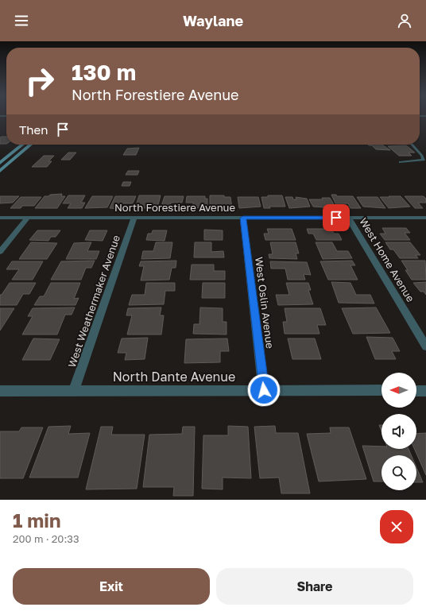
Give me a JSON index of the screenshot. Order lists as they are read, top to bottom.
{
  "streets": {
    "street": [
      "North Forestiere Avenue",
      "West Home Avenue",
      "West Weathermaker Avenue",
      "West Oslin Avenue",
      "North Dante Avenue"
    ]
  },
  "crossings": [
    ["North Forestiere Avenue", "West Home Avenue"],
    ["North Forestiere Avenue", "West Weathermaker Avenue"],
    ["North Forestiere Avenue", "West Oslin Avenue"],
    ["West Weathermaker Avenue", "North Dante Avenue"],
    ["West Oslin Avenue", "North Dante Avenue"]
  ],
  "north": "left",
  "page": {
    "header": "Waylane",
    "turn": ["130 m", "North Forestiere Avenue"],
    "then": "Then",
    "heading": ["1 min", "200 m · 20:33"],
    "buttons": ["Exit", "Share"]
  }
}
